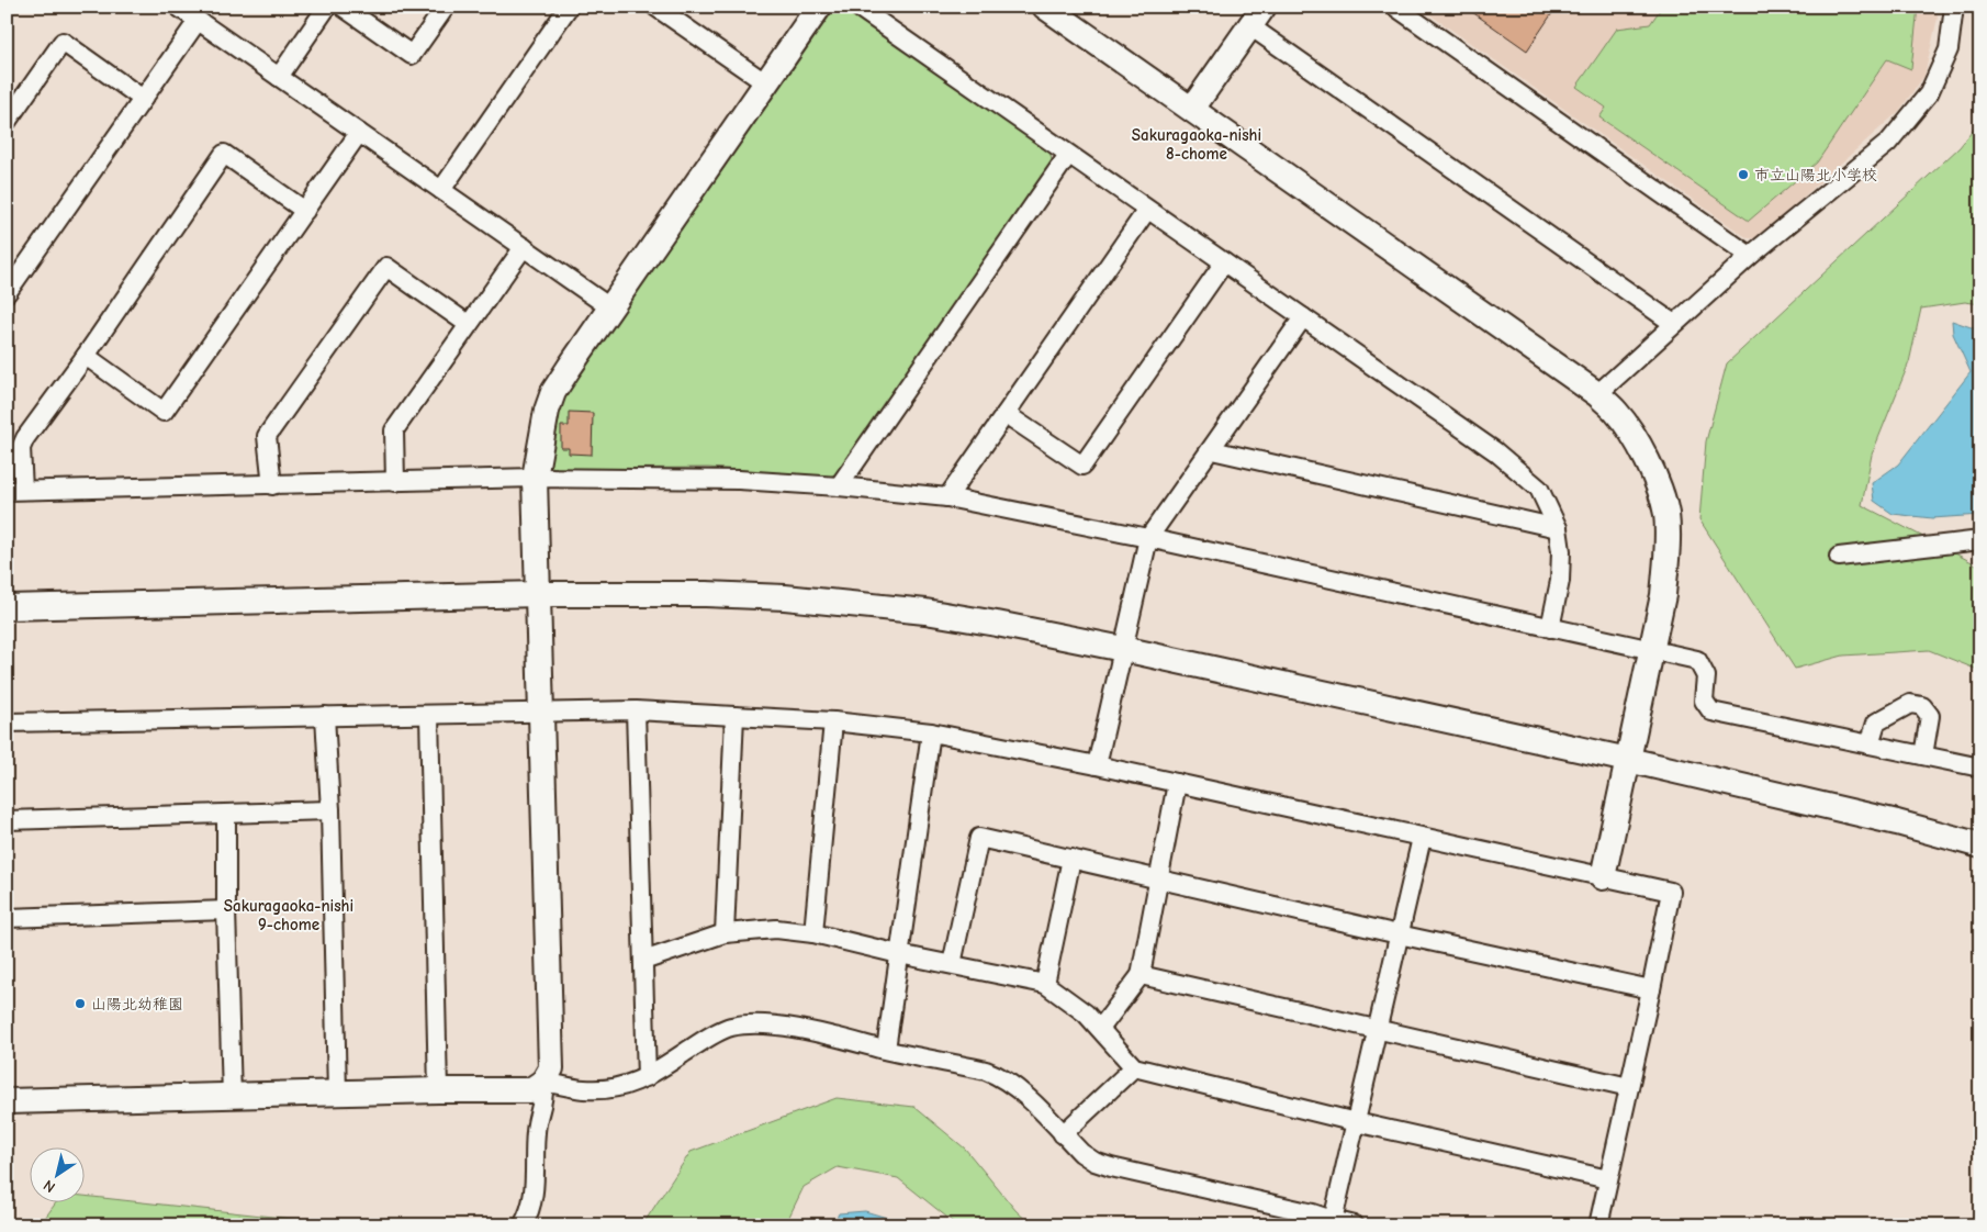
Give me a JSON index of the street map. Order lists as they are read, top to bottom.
{
  "districts": ["Sakuragaoka-nishi 8-chome", "Sakuragaoka-nishi 9-chome"],
  "places": ["市立山陽北小学校", "山陽北幼稚園"],
  "north": "bottom left"
}
